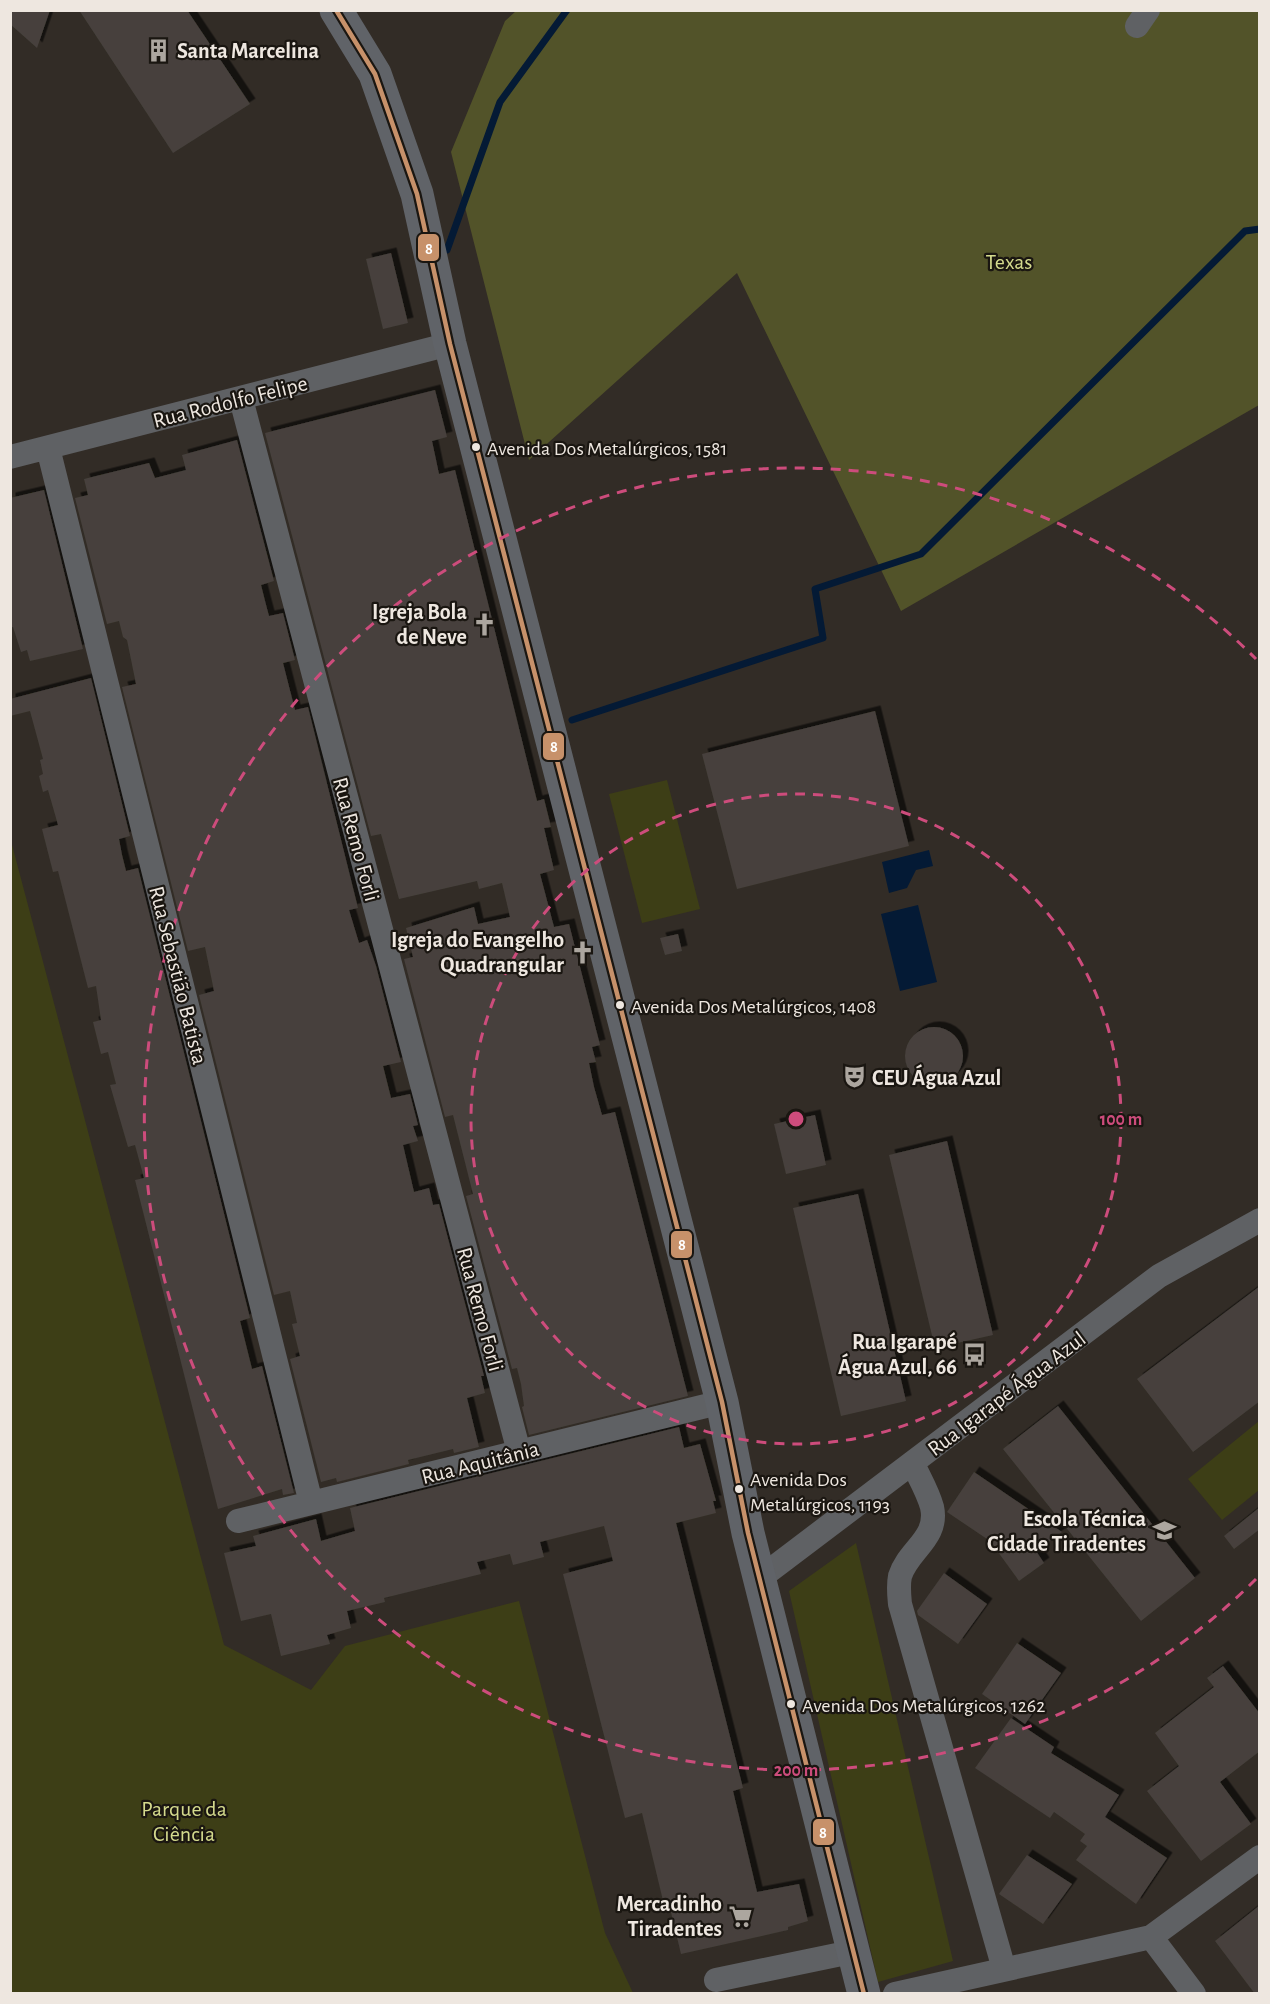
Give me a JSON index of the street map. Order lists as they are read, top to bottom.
{
  "streets": {
    "street": [
      "Rua Rodolfo Felipe",
      "Rua Remo Forli",
      "Rua Sebastião Batista",
      "Rua Igarapé Água Azul",
      "Rua Aquitânia"
    ]
  },
  "crossings": [
    ["Rua Rodolfo Felipe", "Rua Remo Forli"],
    ["Rua Rodolfo Felipe", "Rua Sebastião Batista"],
    ["Rua Remo Forli", "Rua Aquitânia"],
    ["Rua Sebastião Batista", "Rua Aquitânia"]
  ],
  "parks": ["Texas", "Parque da Ciência"],
  "places": {
    "building": ["Santa Marcelina"],
    "other": [
      "Avenida Dos Metalúrgicos, 1581",
      "Avenida Dos Metalúrgicos, 1408",
      "Avenida Dos Metalúrgicos, 1193",
      "Avenida Dos Metalúrgicos, 1262"
    ],
    "church": ["Igreja Bola de Neve", "Igreja do Evangelho Quadrangular"],
    "theatre": ["CEU Água Azul"],
    "bus stop": ["Rua Igarapé Água Azul, 66"],
    "school or university": ["Escola Técnica Cidade Tiradentes"],
    "supermarket": ["Mercadinho Tiradentes"]
  },
  "lines": ["transit line 8"],
  "rings": ["100 m", "200 m"]
}
